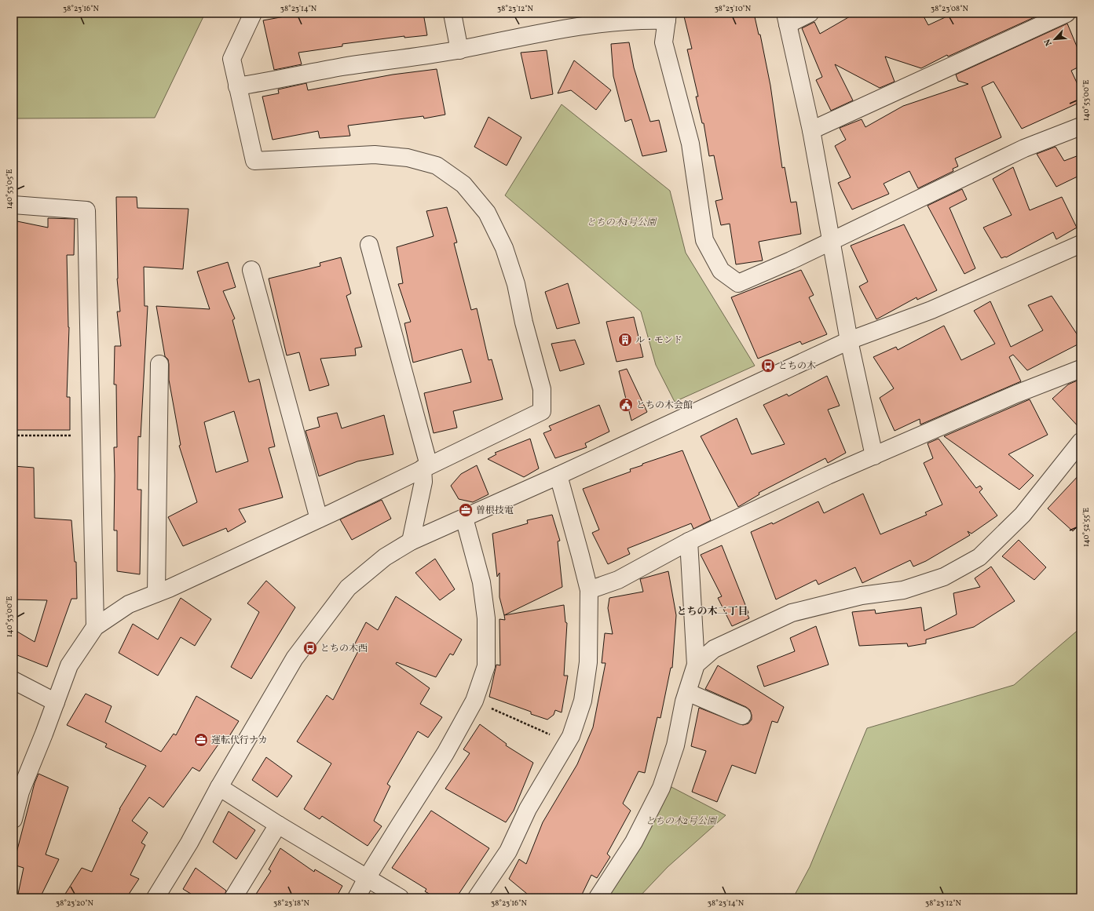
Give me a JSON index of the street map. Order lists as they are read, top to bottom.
{
  "districts": ["とちの木二丁目"],
  "parks": ["とちの木1号公園", "とちの木2号公園"],
  "places": {
    "building": ["ル・モンド"],
    "bus stop": ["とちの木", "とちの木西"],
    "public building": ["とちの木会館"],
    "office": ["曽根技電", "運転代行ナカ"]
  },
  "north": "bottom left",
  "coordinates": [
    "38°23'16\"N",
    "38°23'14\"N",
    "38°23'12\"N",
    "38°23'10\"N",
    "38°23'08\"N",
    "140°53'00\"E",
    "140°53'05\"E",
    "140°52'55\"E",
    "38°23'20\"N",
    "38°23'18\"N"
  ]
}
